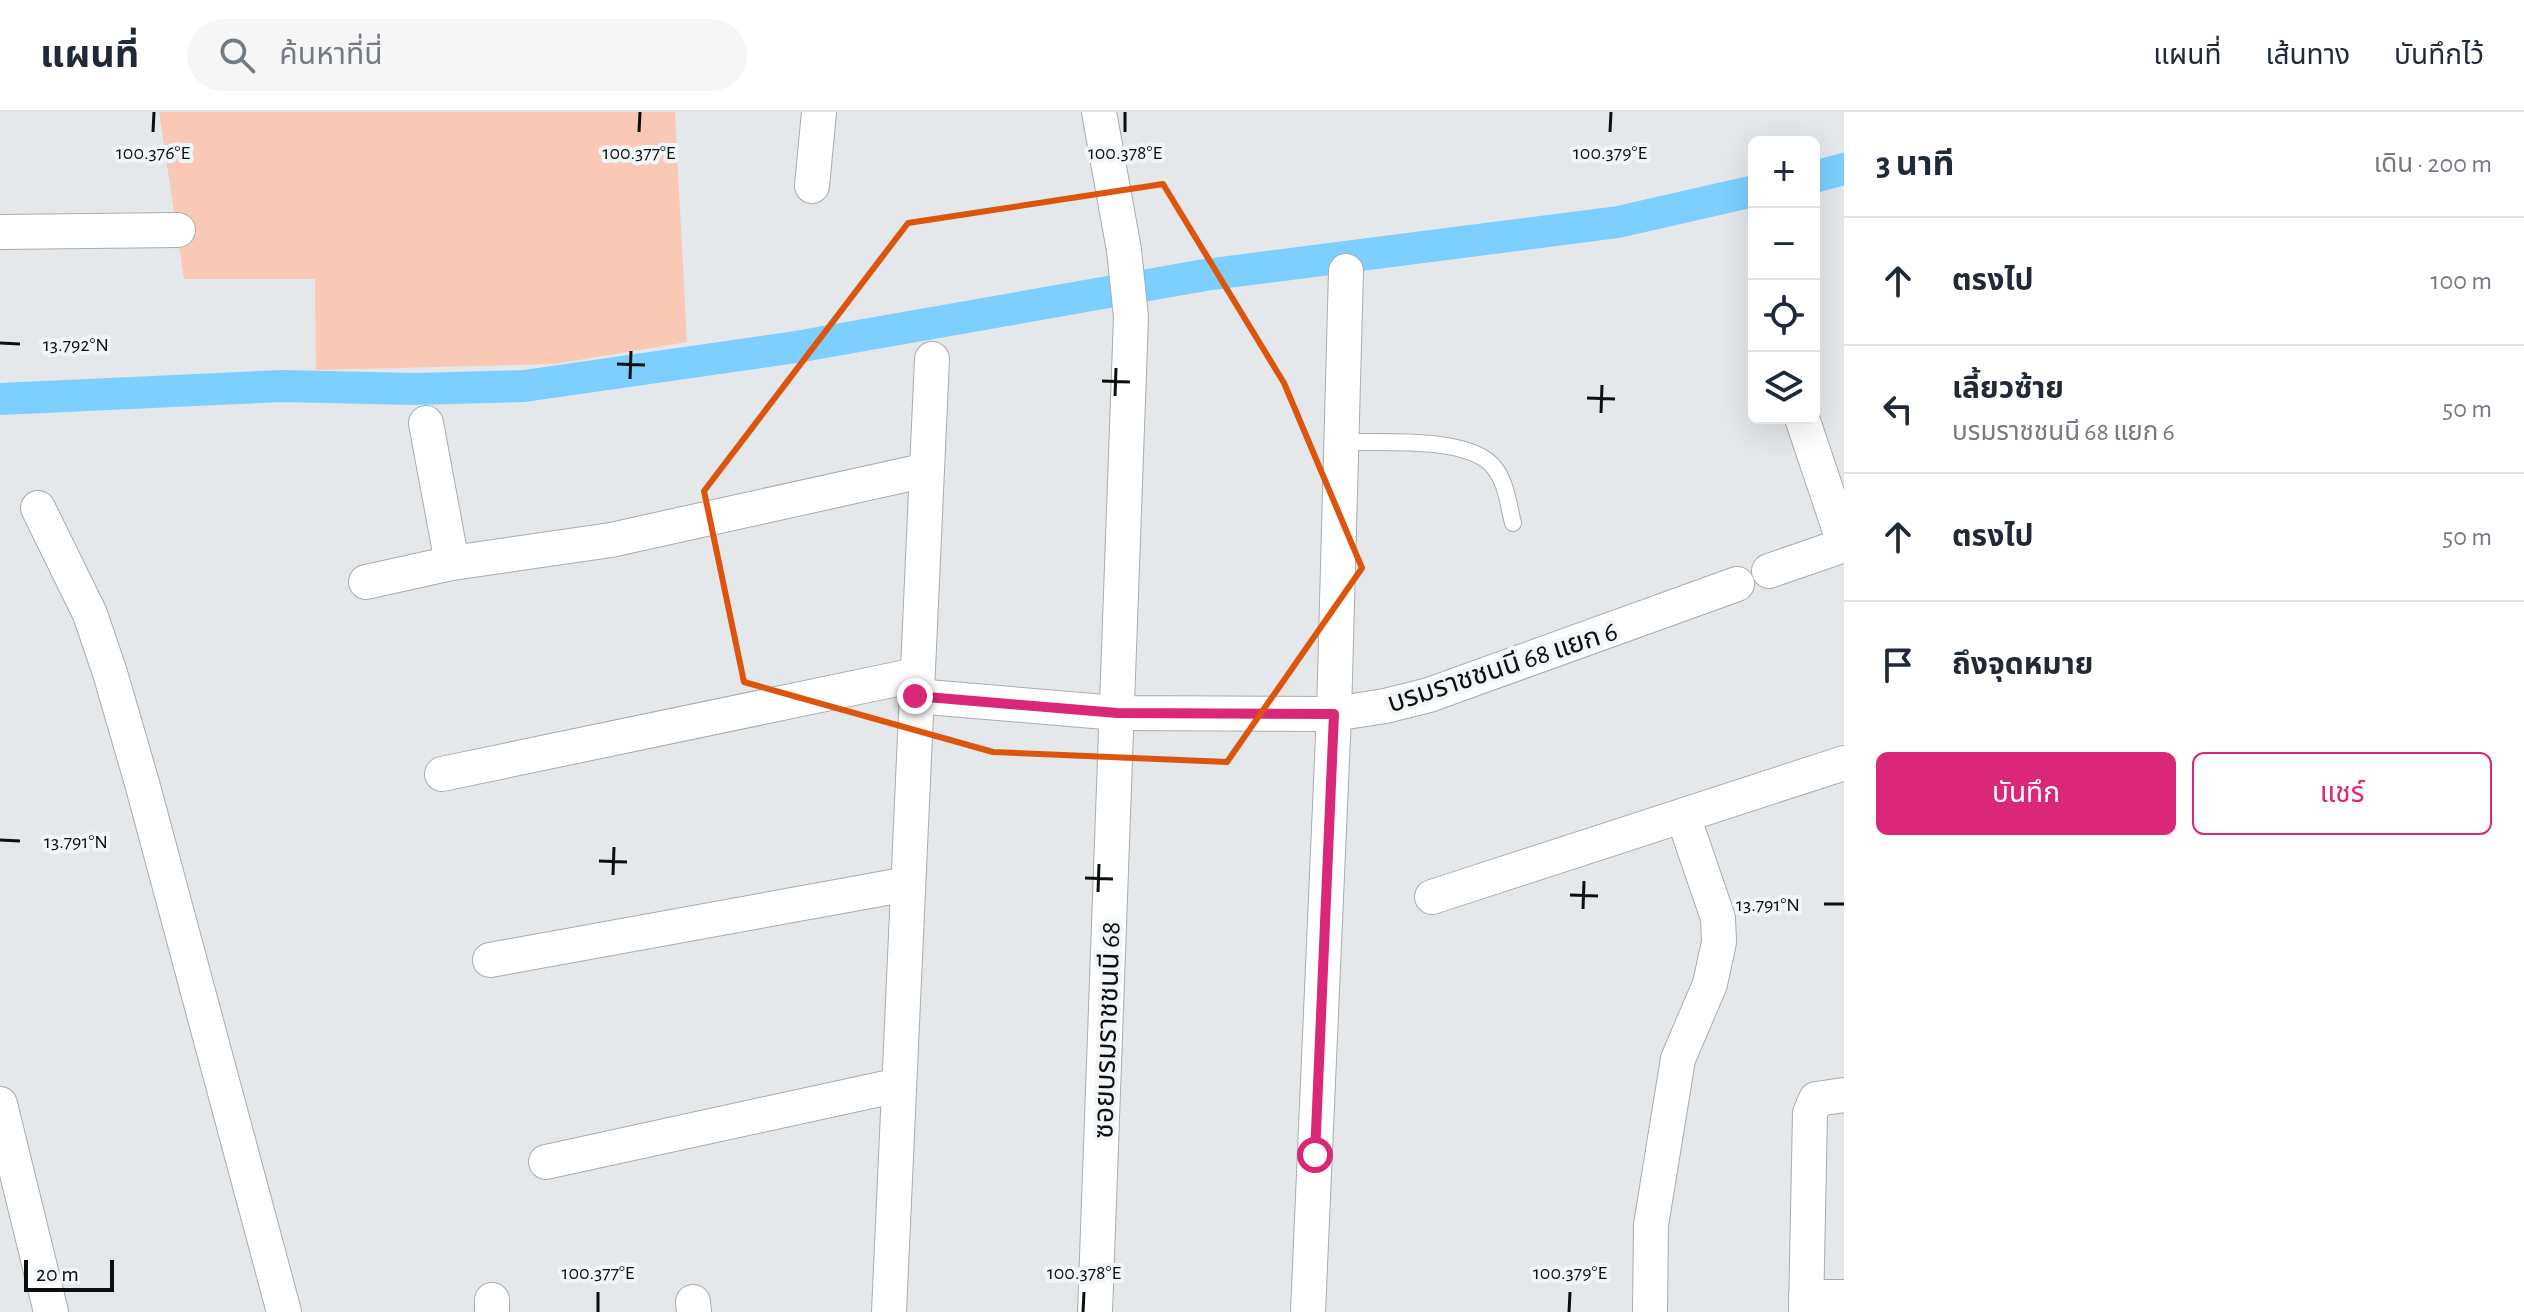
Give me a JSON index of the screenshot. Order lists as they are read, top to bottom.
{
  "streets": {
    "street": ["บรมราชชนนี 68 แยก 6", "ซอยบรมราชชนนี 68"]
  },
  "crossings": [
    ["บรมราชชนนี 68 แยก 6", "ซอยบรมราชชนนี 68"]
  ],
  "scale_bar": "20 m",
  "page": {
    "header": "แผนที่",
    "search": "ค้นหาที่นี่",
    "nav": ["แผนที่", "เส้นทาง", "บันทึกไว้"],
    "heading": ["3 นาที", "เดิน · 200 m"],
    "map_buttons": ["+", "−"],
    "list": [
      ["ตรงไป", "100 m"],
      ["เลี้ยวซ้าย", "บรมราชชนนี 68 แยก 6", "50 m"],
      ["ตรงไป", "50 m"],
      "ถึงจุดหมาย"
    ],
    "buttons": ["บันทึก", "แชร์"],
    "scale": "20 m"
  },
  "coordinates": [
    "100.376°E",
    "100.377°E",
    "100.378°E",
    "100.379°E",
    "13.792°N",
    "13.791°N"
  ]
}
